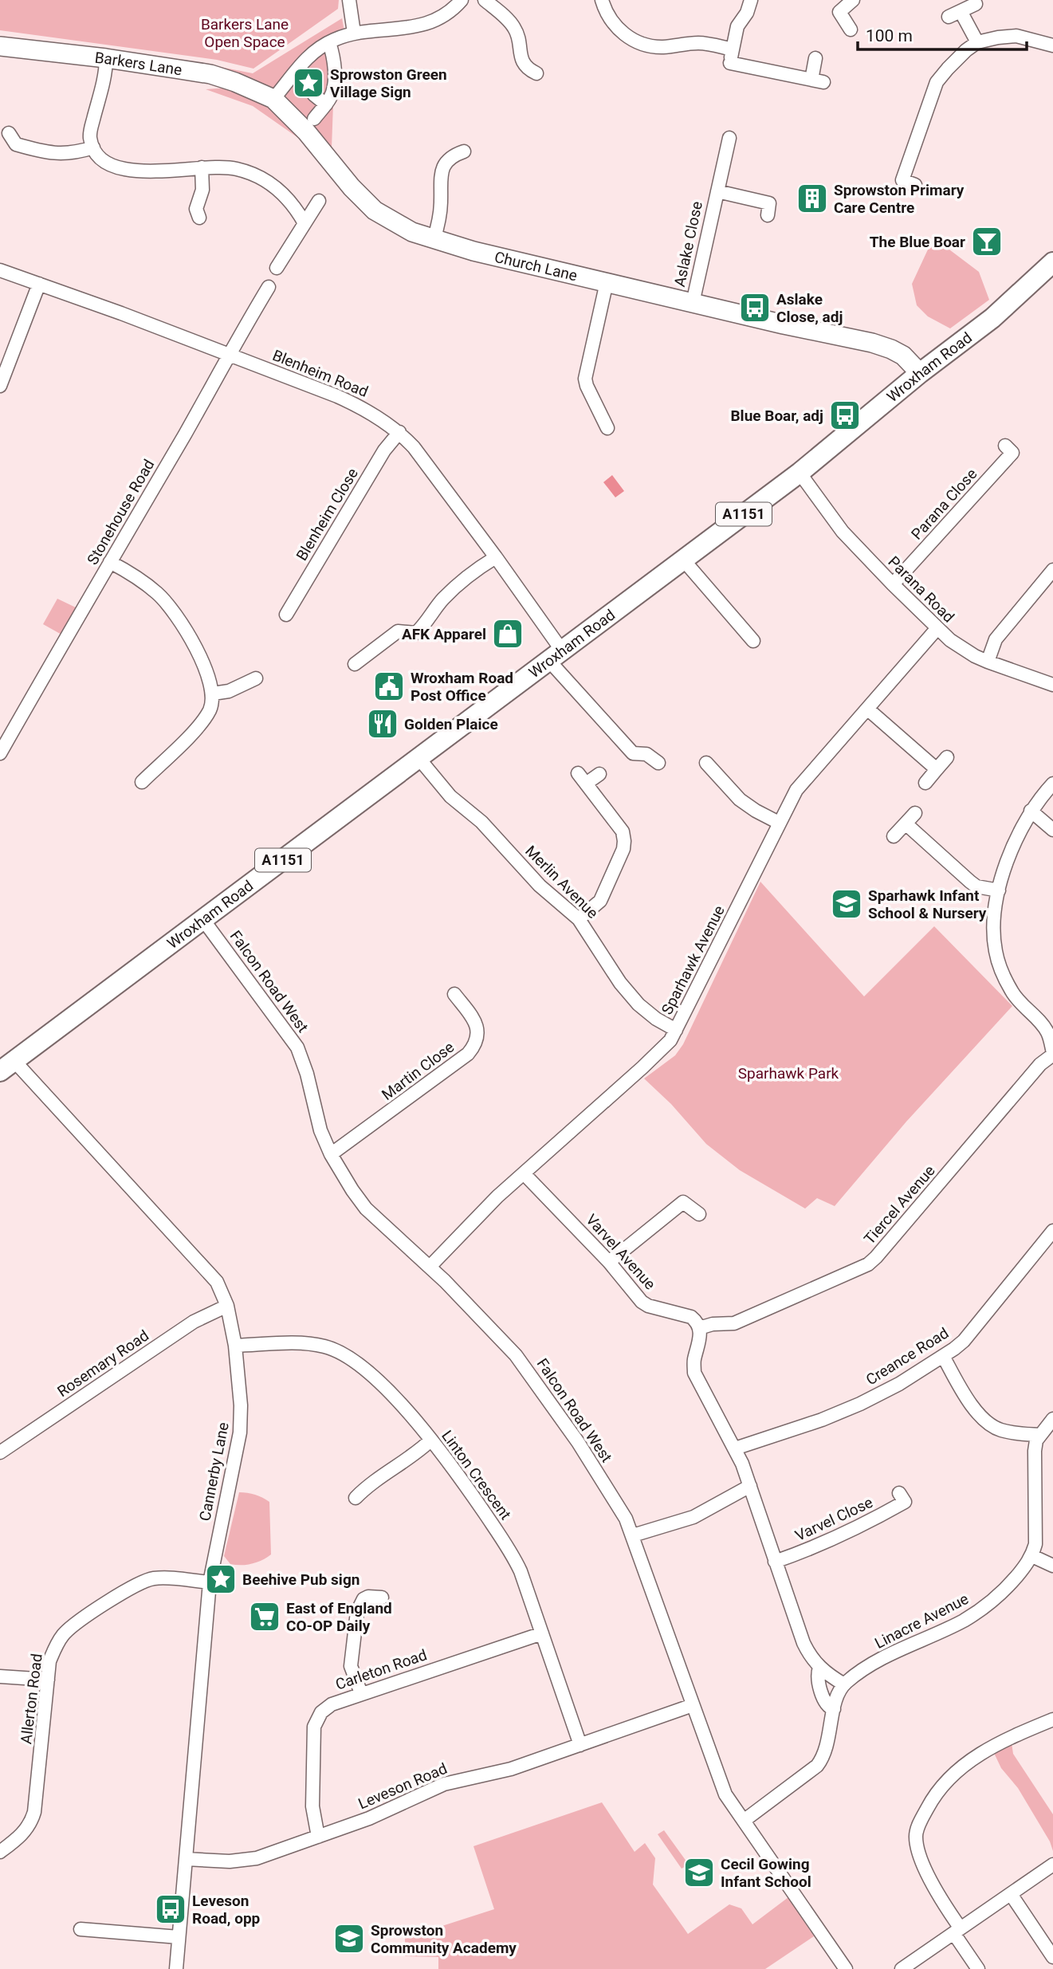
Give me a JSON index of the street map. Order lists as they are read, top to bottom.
{
  "streets": {
    "main road": ["Wroxham Road", "A1151"],
    "street": [
      "Barkers Lane",
      "Aslake Close",
      "Church Lane",
      "Blenheim Road",
      "Parana Close",
      "Stonehouse Road",
      "Blenheim Close",
      "Parana Road",
      "Merlin Avenue",
      "Sparhawk Avenue",
      "Falcon Road West",
      "Martin Close",
      "Tiercel Avenue",
      "Varvel Avenue",
      "Creance Road",
      "Rosemary Road",
      "Cannerby Lane",
      "Linton Crescent",
      "Varvel Close",
      "Linacre Avenue",
      "Carleton Road",
      "Allerton Road",
      "Leveson Road"
    ]
  },
  "crossings": [
    ["Barkers Lane", "Church Lane"],
    ["Aslake Close", "Church Lane"],
    ["Church Lane", "Wroxham Road"],
    ["Wroxham Road", "Blenheim Road"],
    ["Wroxham Road", "Parana Road"],
    ["Wroxham Road", "Merlin Avenue"],
    ["Wroxham Road", "Falcon Road West"],
    ["Wroxham Road", "Cannerby Lane"],
    ["Blenheim Road", "Stonehouse Road"],
    ["Blenheim Road", "Blenheim Close"],
    ["Parana Close", "Parana Road"],
    ["Parana Road", "Sparhawk Avenue"],
    ["Merlin Avenue", "Sparhawk Avenue"],
    ["Sparhawk Avenue", "Falcon Road West"],
    ["Sparhawk Avenue", "Varvel Avenue"],
    ["Falcon Road West", "Martin Close"],
    ["Falcon Road West", "Leveson Road"],
    ["Tiercel Avenue", "Varvel Avenue"],
    ["Rosemary Road", "Cannerby Lane"],
    ["Cannerby Lane", "Linton Crescent"],
    ["Cannerby Lane", "Allerton Road"],
    ["Cannerby Lane", "Leveson Road"],
    ["Linton Crescent", "Carleton Road"],
    ["Linton Crescent", "Leveson Road"],
    ["Carleton Road", "Leveson Road"]
  ],
  "parks": ["Barkers Lane Open Space", "Sparhawk Park"],
  "places": {
    "place": ["Sprowston Green Village Sign", "Beehive Pub sign"],
    "building": ["Sprowston Primary Care Centre"],
    "bar": ["The Blue Boar"],
    "bus stop": ["Aslake Close, adj", "Blue Boar, adj", "Leveson Road, opp"],
    "shop": ["AFK Apparel"],
    "public building": ["Wroxham Road Post Office"],
    "restaurant": ["Golden Plaice"],
    "school or university": ["Sparhawk Infant School & Nursery", "Cecil Gowing Infant School", "Sprowston Community Academy"],
    "supermarket": ["East of England CO-OP Daily"]
  },
  "scale_bar": "100 m"
}
